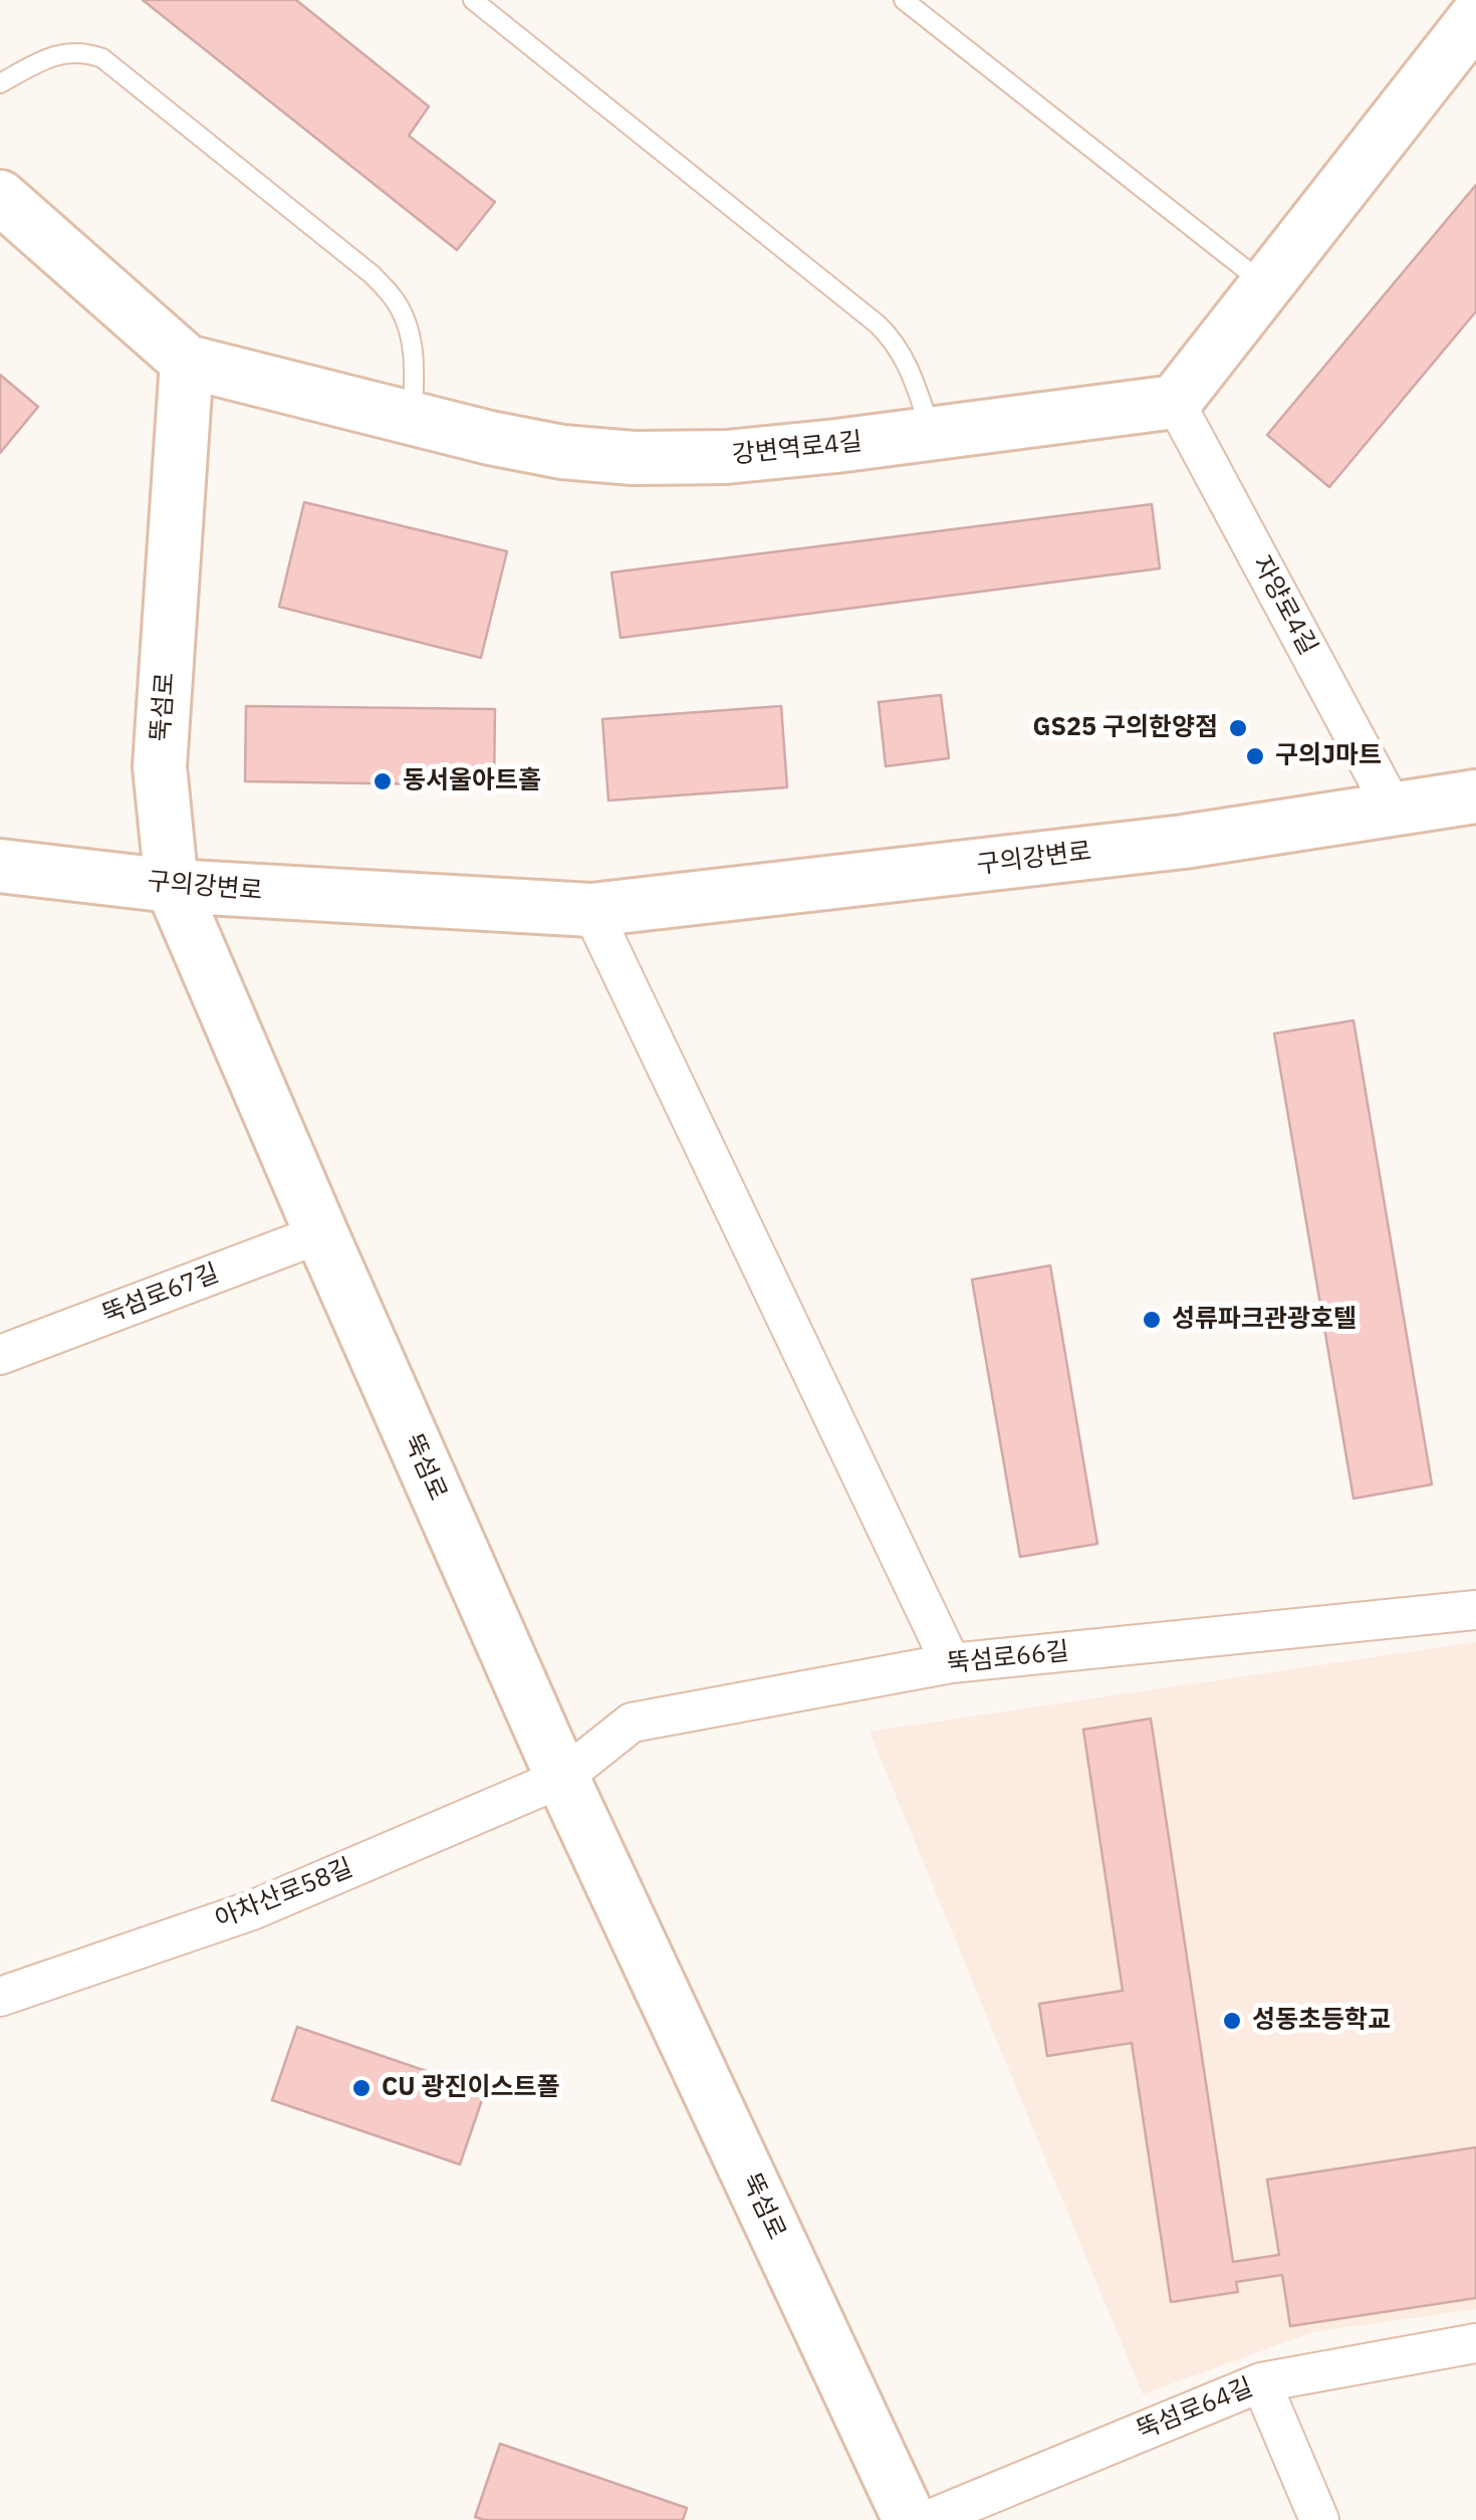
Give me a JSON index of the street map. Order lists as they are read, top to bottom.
{
  "streets": {
    "street": [
      "강변역로4길",
      "자양로4길",
      "뚝섬로",
      "구의강변로",
      "뚝섬로67길",
      "뚝섬로66길",
      "아차산로58길",
      "뚝섬로64길"
    ]
  },
  "crossings": [
    ["강변역로4길", "자양로4길"],
    ["강변역로4길", "뚝섬로"],
    ["자양로4길", "구의강변로"],
    ["뚝섬로", "구의강변로"],
    ["뚝섬로", "뚝섬로67길"],
    ["뚝섬로", "뚝섬로66길"],
    ["뚝섬로", "아차산로58길"],
    ["뚝섬로66길", "아차산로58길"]
  ],
  "places": [
    "GS25 구의한양점",
    "구의J마트",
    "동서울아트홀",
    "성류파크관광호텔",
    "성동초등학교",
    "CU 광진이스트폴"
  ]
}
